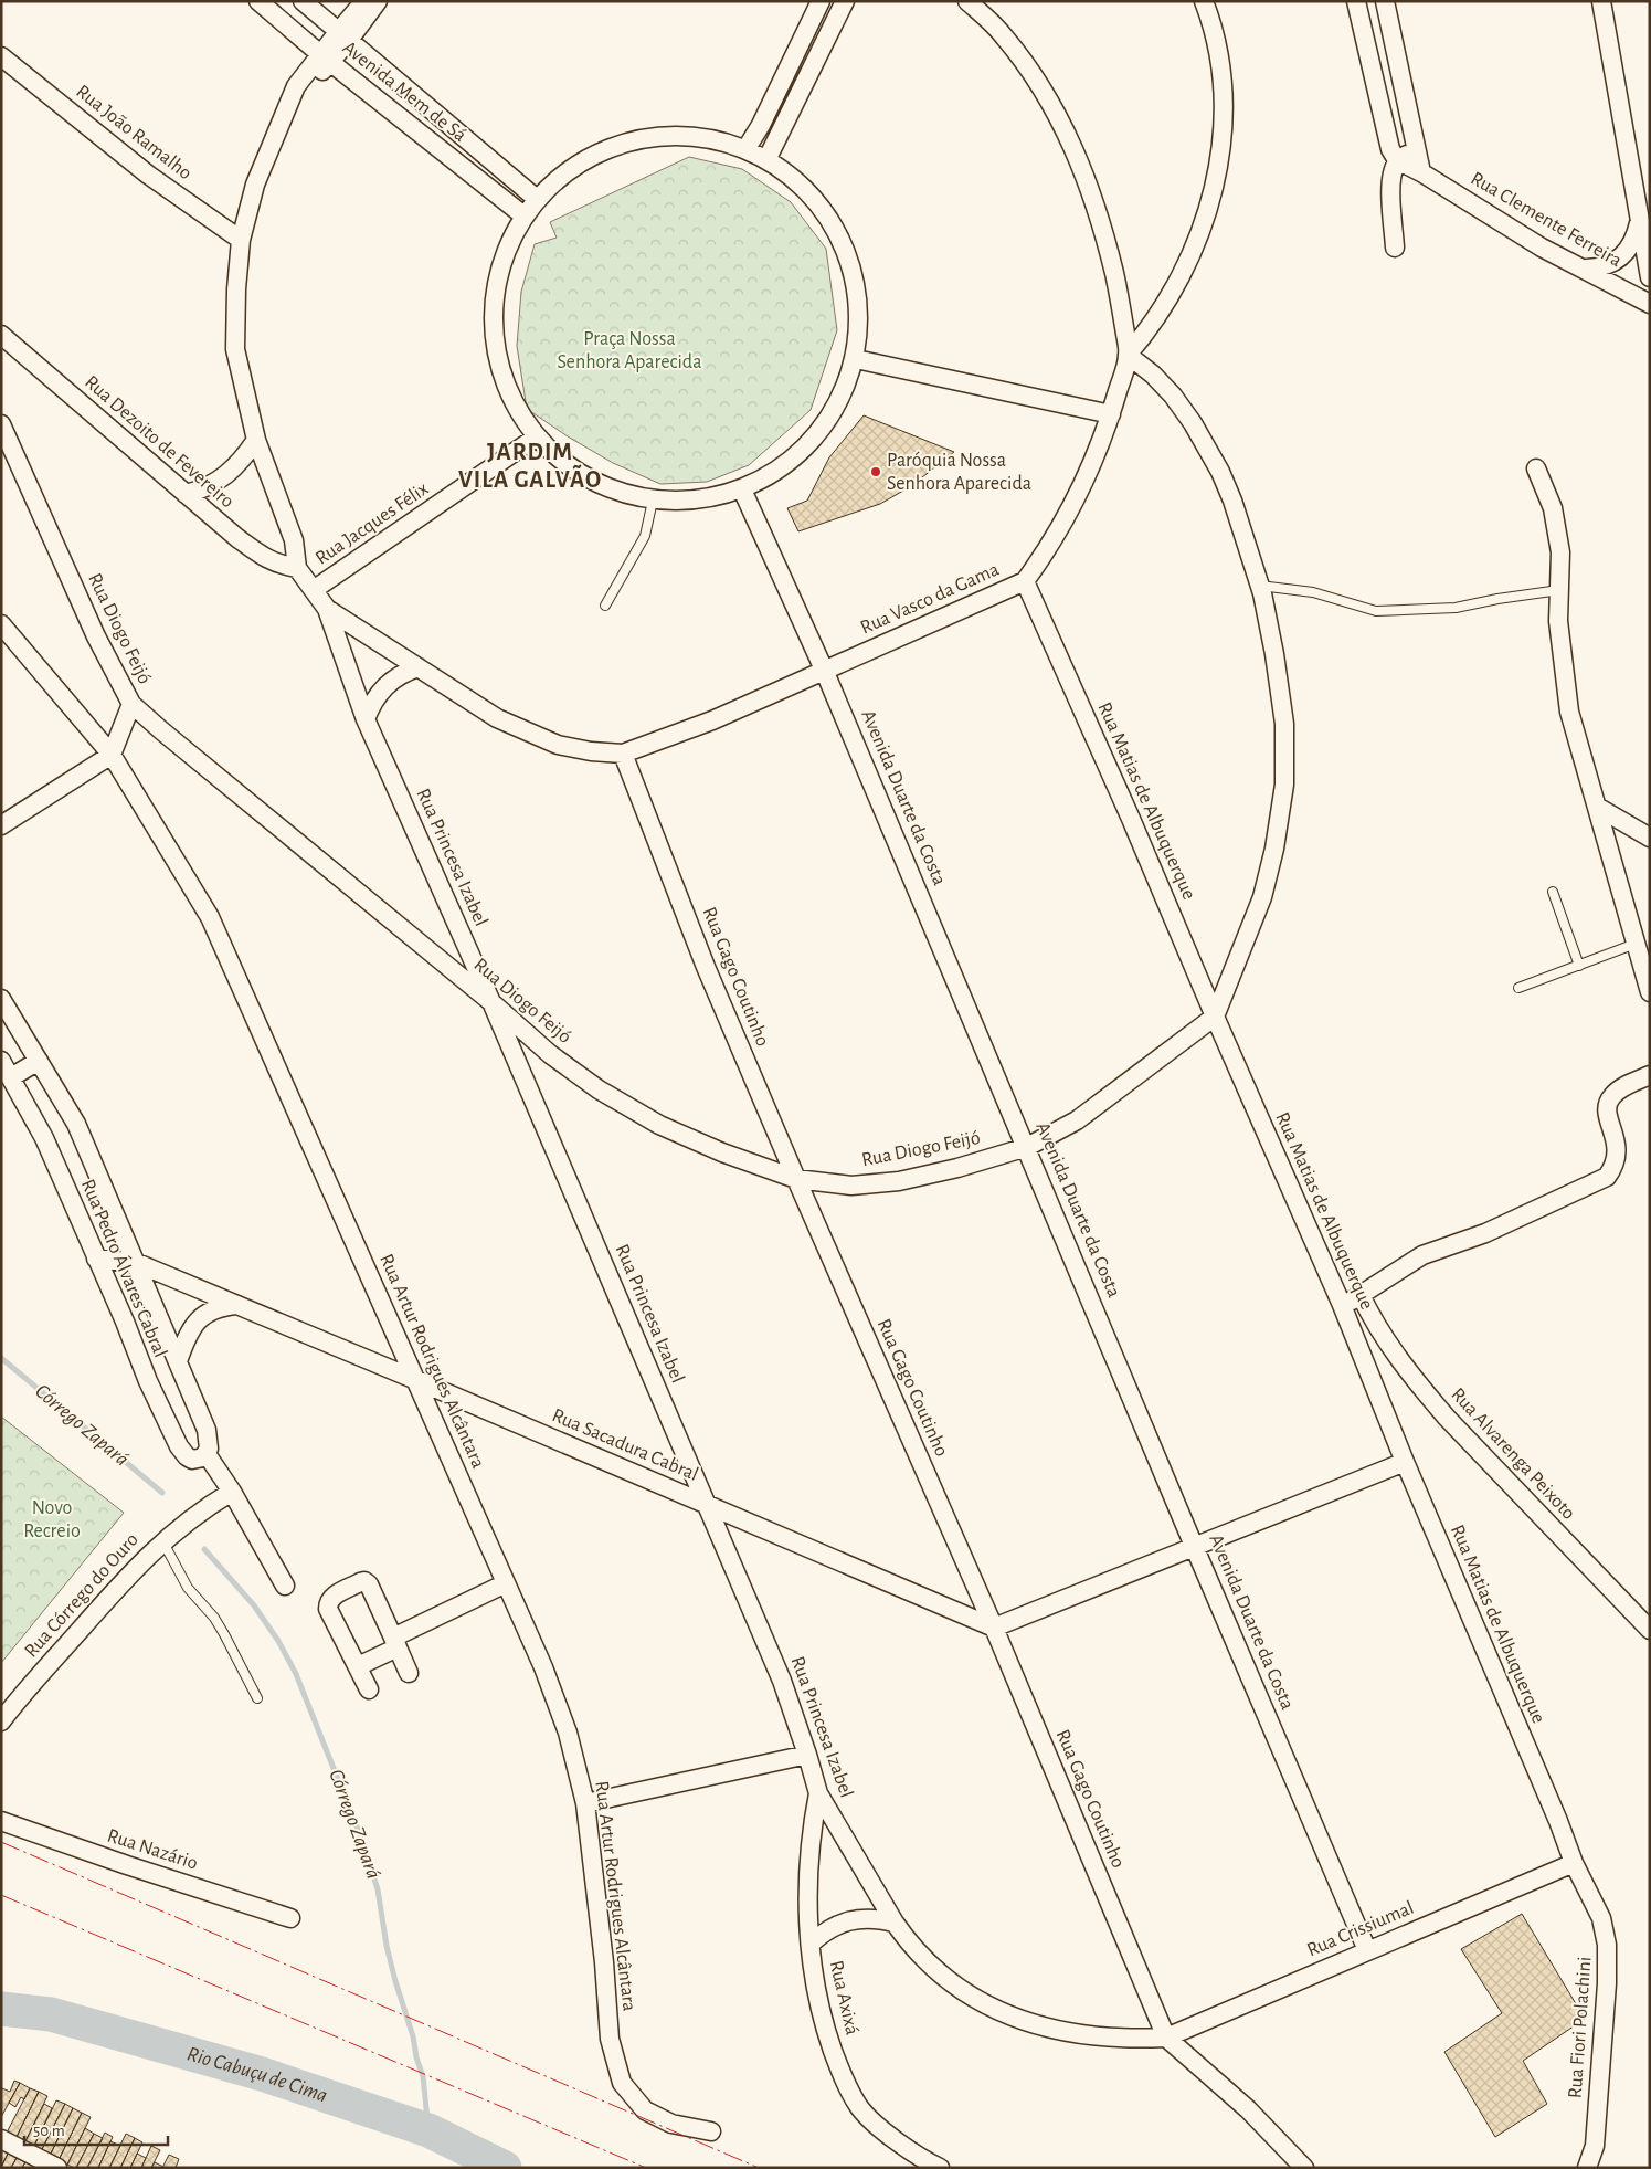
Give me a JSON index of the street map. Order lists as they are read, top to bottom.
{
  "streets": {
    "street": [
      "Avenida Mem de Sá",
      "Rua João Ramalho",
      "Rua Clemente Ferreira",
      "Rua Dezoito de Fevereiro",
      "Rua Jacques Félix",
      "Rua Vasco da Gama",
      "Rua Diogo Feijó",
      "Avenida Duarte da Costa",
      "Rua Matias de Albuquerque",
      "Rua Princesa Izabel",
      "Rua Gago Coutinho",
      "Rua Pedro Álvares Cabral",
      "Rua Artur Rodrigues Alcântara",
      "Rua Sacadura Cabral",
      "Rua Alvarenga Peixoto",
      "Rua Córrego do Ouro",
      "Rua Nazário",
      "Rua Crissiumal",
      "Rua Axixá",
      "Rua Fiori Polachini"
    ]
  },
  "crossings": [
    ["Rua Dezoito de Fevereiro", "Rua Princesa Izabel"],
    ["Rua Jacques Félix", "Rua Princesa Izabel"],
    ["Rua Vasco da Gama", "Avenida Duarte da Costa"],
    ["Rua Vasco da Gama", "Rua Matias de Albuquerque"],
    ["Rua Vasco da Gama", "Rua Gago Coutinho"],
    ["Rua Diogo Feijó", "Avenida Duarte da Costa"],
    ["Rua Diogo Feijó", "Rua Matias de Albuquerque"],
    ["Rua Diogo Feijó", "Rua Princesa Izabel"],
    ["Rua Diogo Feijó", "Rua Gago Coutinho"],
    ["Avenida Duarte da Costa", "Rua Crissiumal"],
    ["Rua Matias de Albuquerque", "Rua Crissiumal"],
    ["Rua Matias de Albuquerque", "Rua Fiori Polachini"],
    ["Rua Princesa Izabel", "Rua Gago Coutinho"],
    ["Rua Princesa Izabel", "Rua Sacadura Cabral"],
    ["Rua Princesa Izabel", "Rua Crissiumal"],
    ["Rua Princesa Izabel", "Rua Axixá"],
    ["Rua Gago Coutinho", "Rua Sacadura Cabral"],
    ["Rua Gago Coutinho", "Rua Crissiumal"],
    ["Rua Pedro Álvares Cabral", "Rua Sacadura Cabral"],
    ["Rua Artur Rodrigues Alcântara", "Rua Sacadura Cabral"],
    ["Rua Crissiumal", "Rua Fiori Polachini"]
  ],
  "districts": ["JARDIM VILA GALVÃO"],
  "water": ["Córrego Zapará", "Rio Cabuçu de Cima"],
  "parks": ["Praça Nossa Senhora Aparecida", "Novo Recreio"],
  "places": ["Paróquia Nossa Senhora Aparecida"],
  "scale_bar": "50 m"
}
